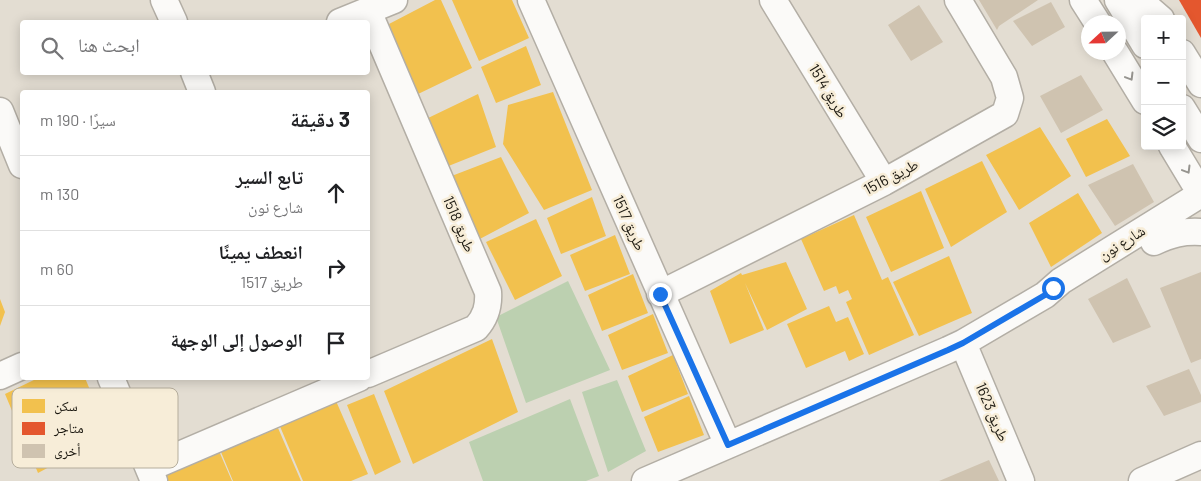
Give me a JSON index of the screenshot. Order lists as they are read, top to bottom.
{
  "streets": {
    "street": [
      "طريق 1514",
      "طريق 1516",
      "طريق 1517",
      "طريق 1518",
      "شارع نون",
      "طريق 1623"
    ]
  },
  "crossings": [
    ["طريق 1514", "طريق 1516"],
    ["طريق 1516", "طريق 1517"],
    ["طريق 1517", "شارع نون"],
    ["شارع نون", "طريق 1623"]
  ],
  "legend": ["سكن", "متاجر", "أخرى"],
  "north": "left",
  "page": {
    "map_buttons": ["+", "−"],
    "search": "ابحث هنا",
    "heading": ["3 دقيقة", "سيرًا · 190 m"],
    "list": [
      ["تابع السير", "شارع نون", "130 m"],
      ["انعطف يمينًا", "طريق 1517", "60 m"],
      "الوصول إلى الوجهة"
    ]
  }
}
